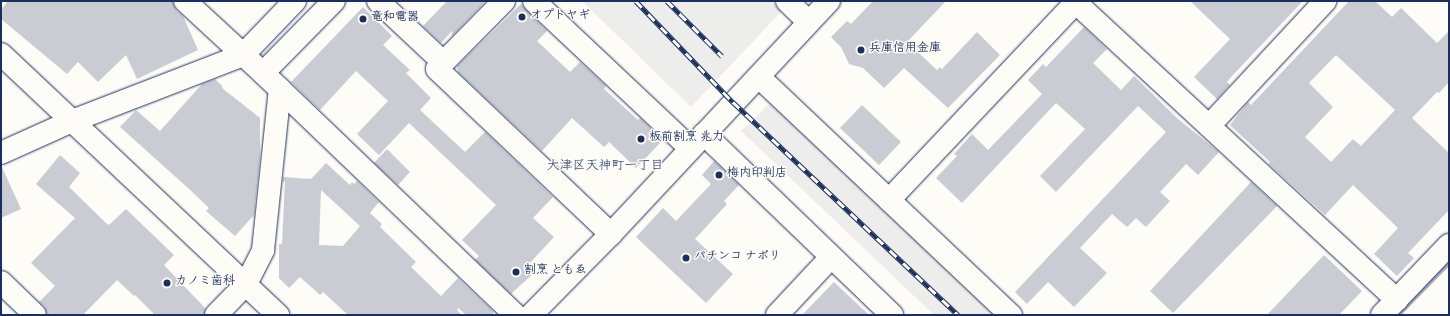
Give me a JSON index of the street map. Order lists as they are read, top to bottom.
{
  "districts": ["大津区天神町一丁目"],
  "places": [
    "オプトヤギ",
    "竜和電器",
    "兵庫信用金庫",
    "板前割烹 兆力",
    "梅内印判店",
    "パチンコ ナポリ",
    "割烹 ともゑ",
    "カノミ歯科"
  ]
}
